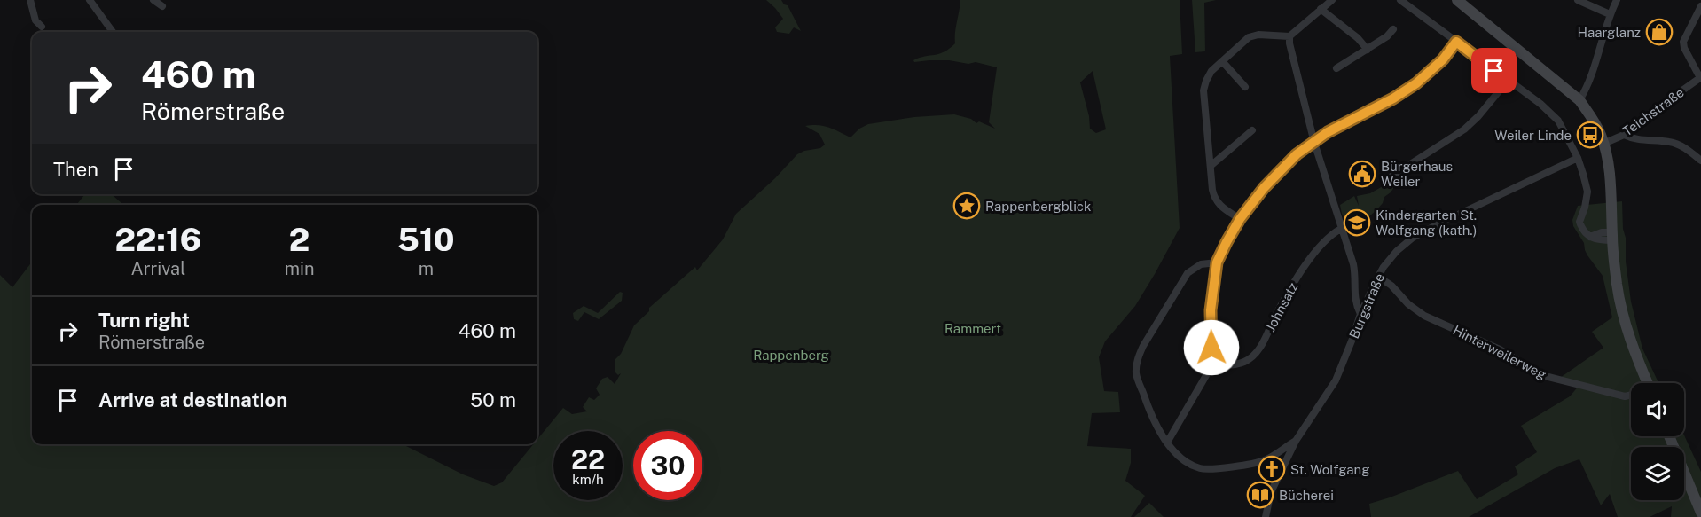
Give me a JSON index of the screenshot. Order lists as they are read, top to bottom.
{
  "streets": {
    "street": [
      "Teichstraße",
      "Burgstraße",
      "Johnsatz",
      "Hinterweilerweg"
    ]
  },
  "crossings": [
    ["Burgstraße", "Hinterweilerweg"]
  ],
  "parks": ["Rammert", "Rappenberg"],
  "places": {
    "shop": ["Haarglanz"],
    "bus stop": ["Weiler Linde"],
    "public building": ["Bürgerhaus Weiler"],
    "place": ["Rappenbergblick"],
    "school or university": ["Kindergarten St. Wolfgang (kath.)"],
    "church": ["St. Wolfgang"],
    "library": ["Bücherei"]
  },
  "page": {
    "turn": ["460 m", "Römerstraße"],
    "then": "Then",
    "eta": [
      "22:16",
      "Arrival",
      "2",
      "min",
      "510",
      "m"
    ],
    "list": [
      {
        "name": "Turn right",
        "note": "Römerstraße",
        "value": "460 m"
      },
      {
        "name": "Arrive at destination",
        "value": "50 m"
      }
    ],
    "speed": "22 km/h",
    "limit": "30"
  }
}
